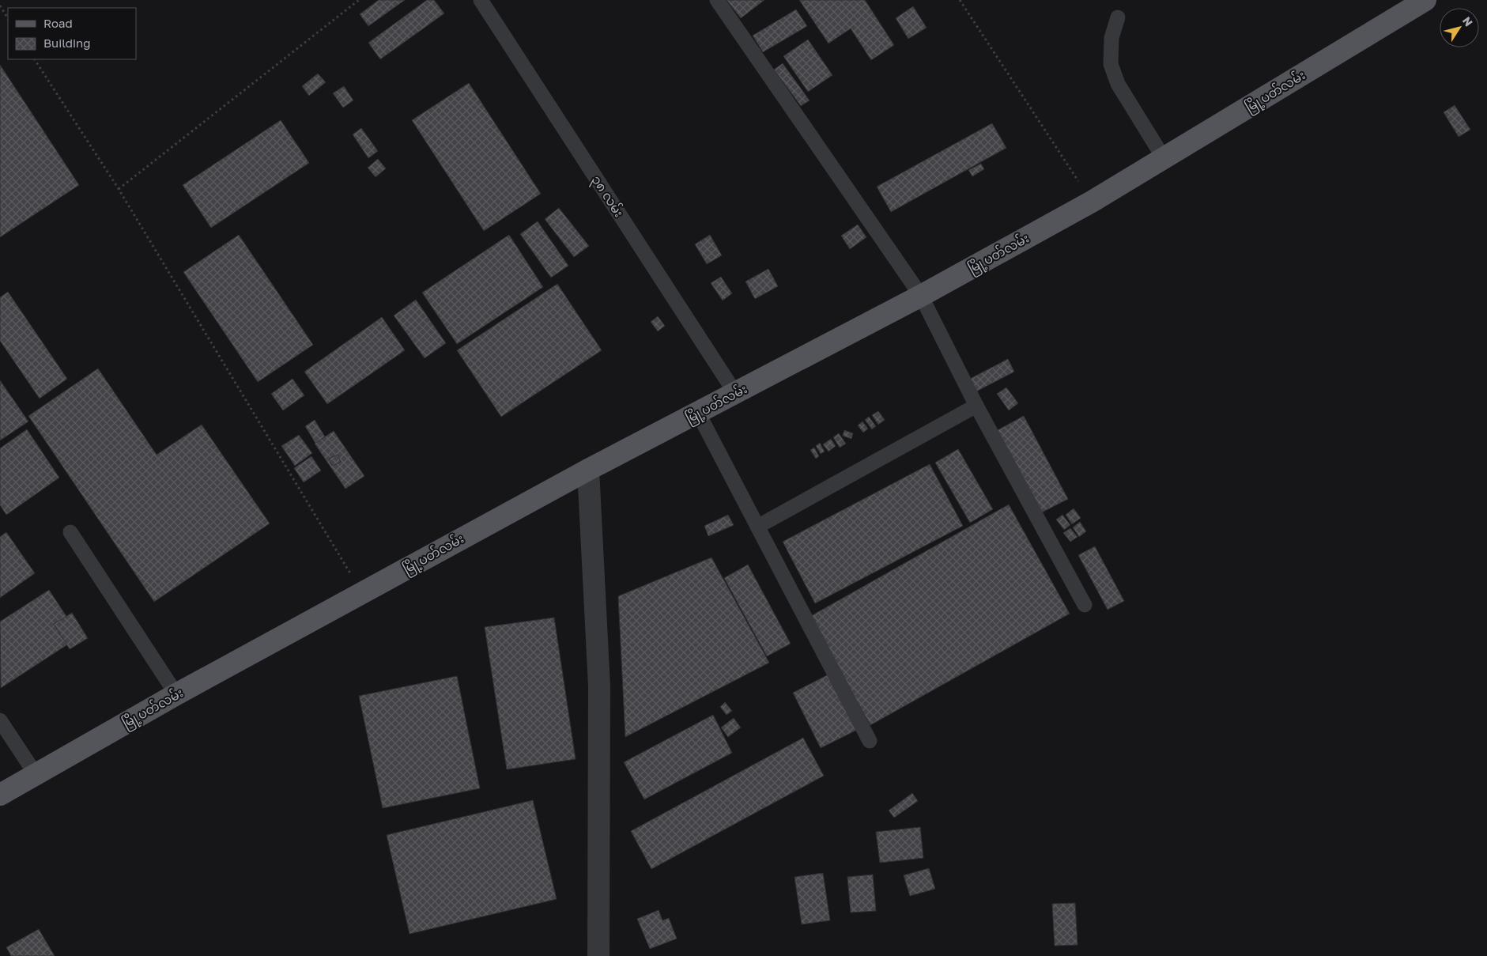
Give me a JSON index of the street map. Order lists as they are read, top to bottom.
{
  "streets": {
    "main road": ["မြို့ပတ်လမ်း"],
    "lane": ["၃၈ လမ်း"]
  },
  "crossings": [
    ["မြို့ပတ်လမ်း", "၃၈ လမ်း"]
  ],
  "legend": ["Road", "Building"],
  "north": "top right"
}
